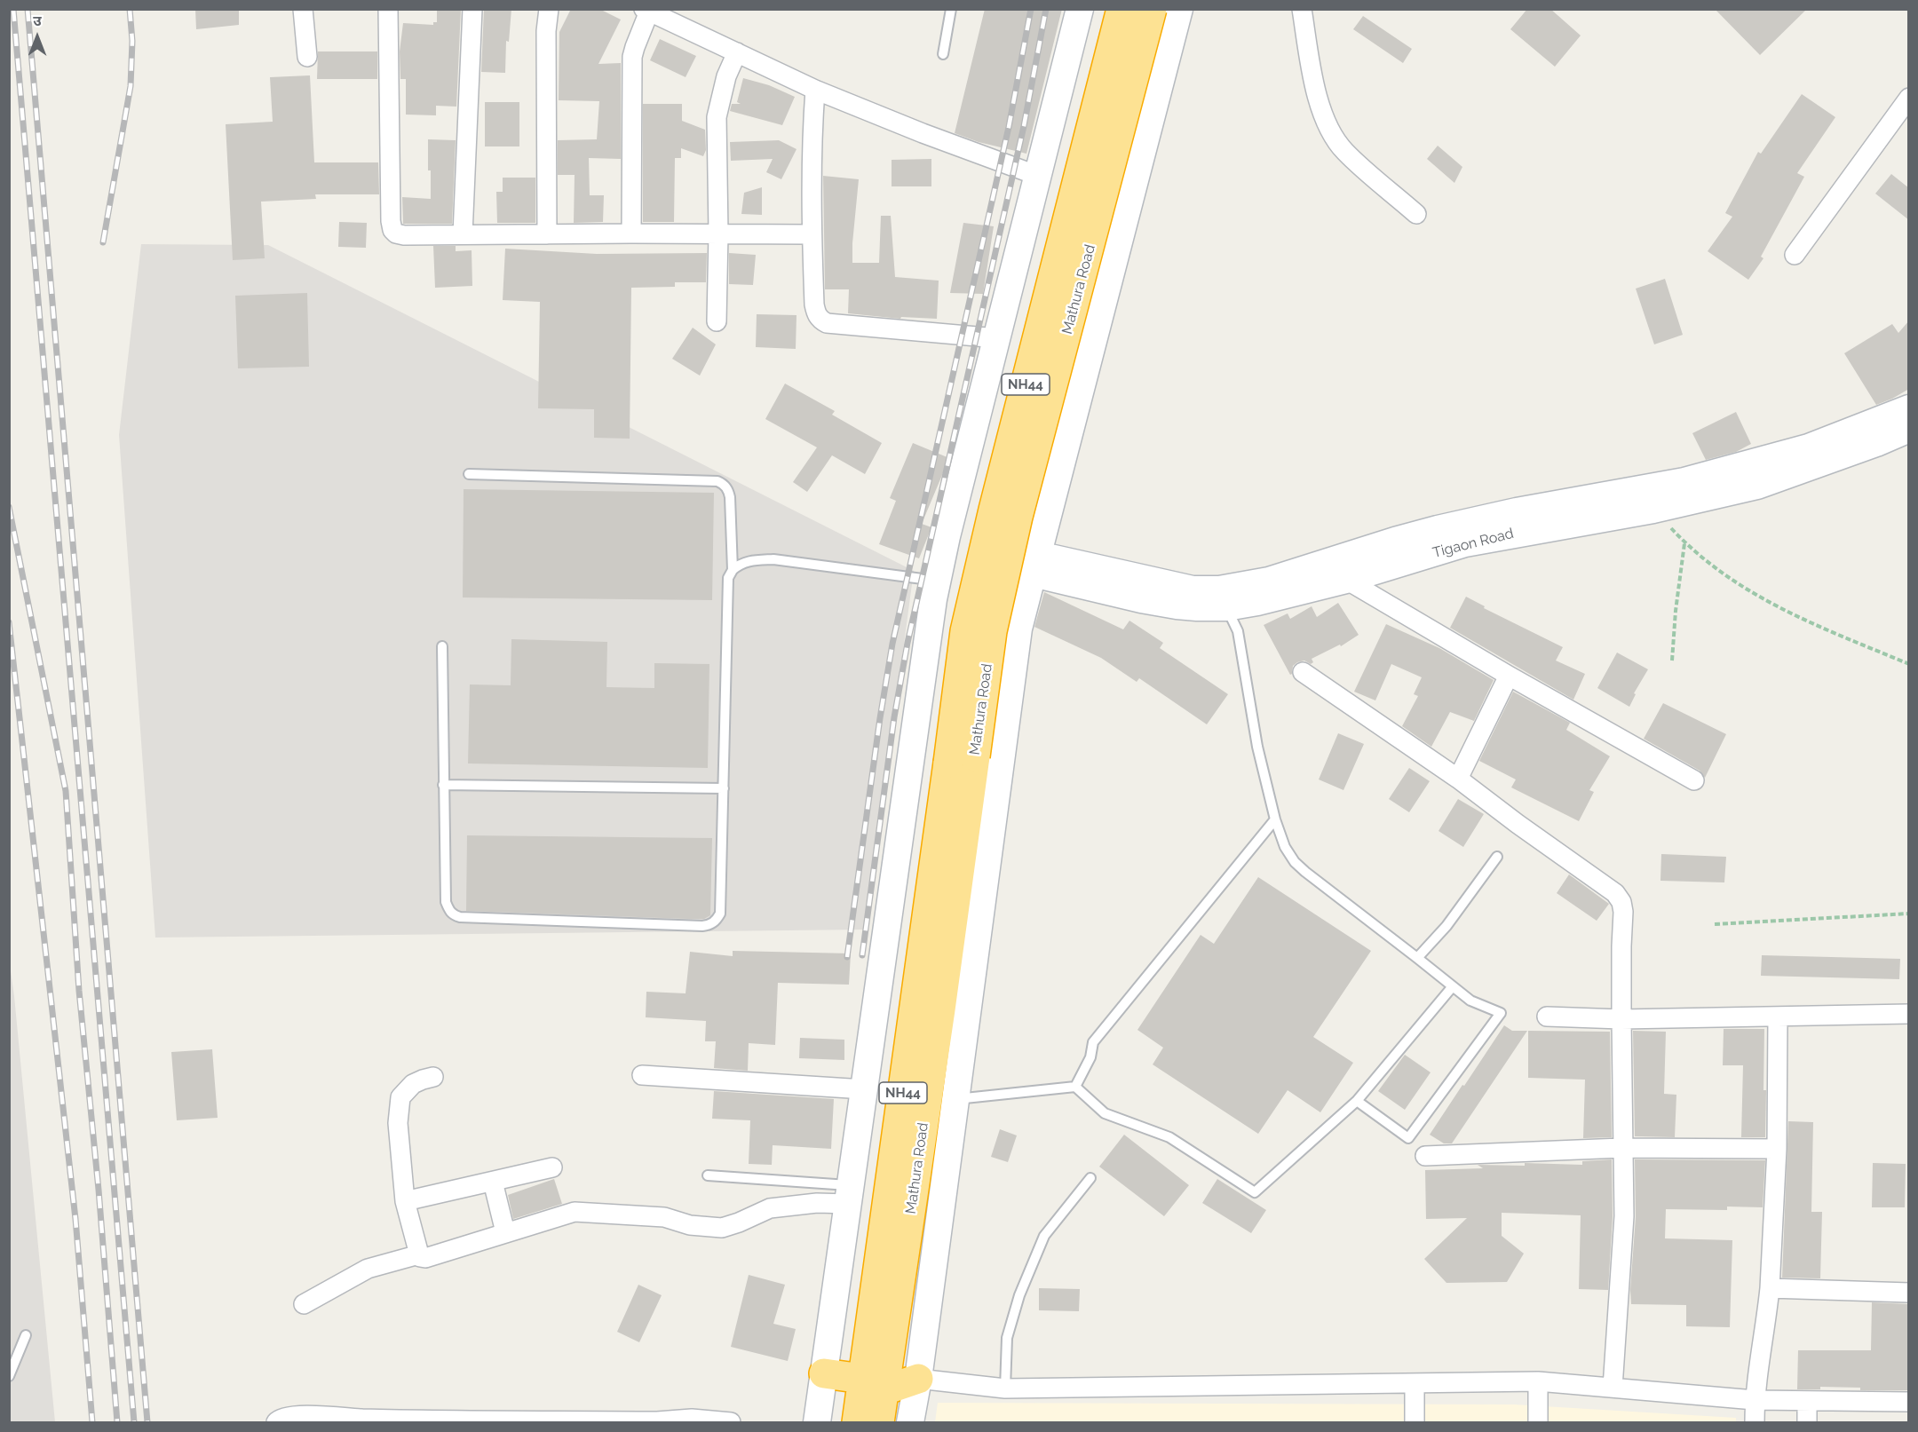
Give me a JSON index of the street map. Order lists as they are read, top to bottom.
{
  "streets": {
    "highway": ["Mathura Road", "NH44"],
    "main road": ["Tigaon Road"]
  },
  "north": "top"
}
